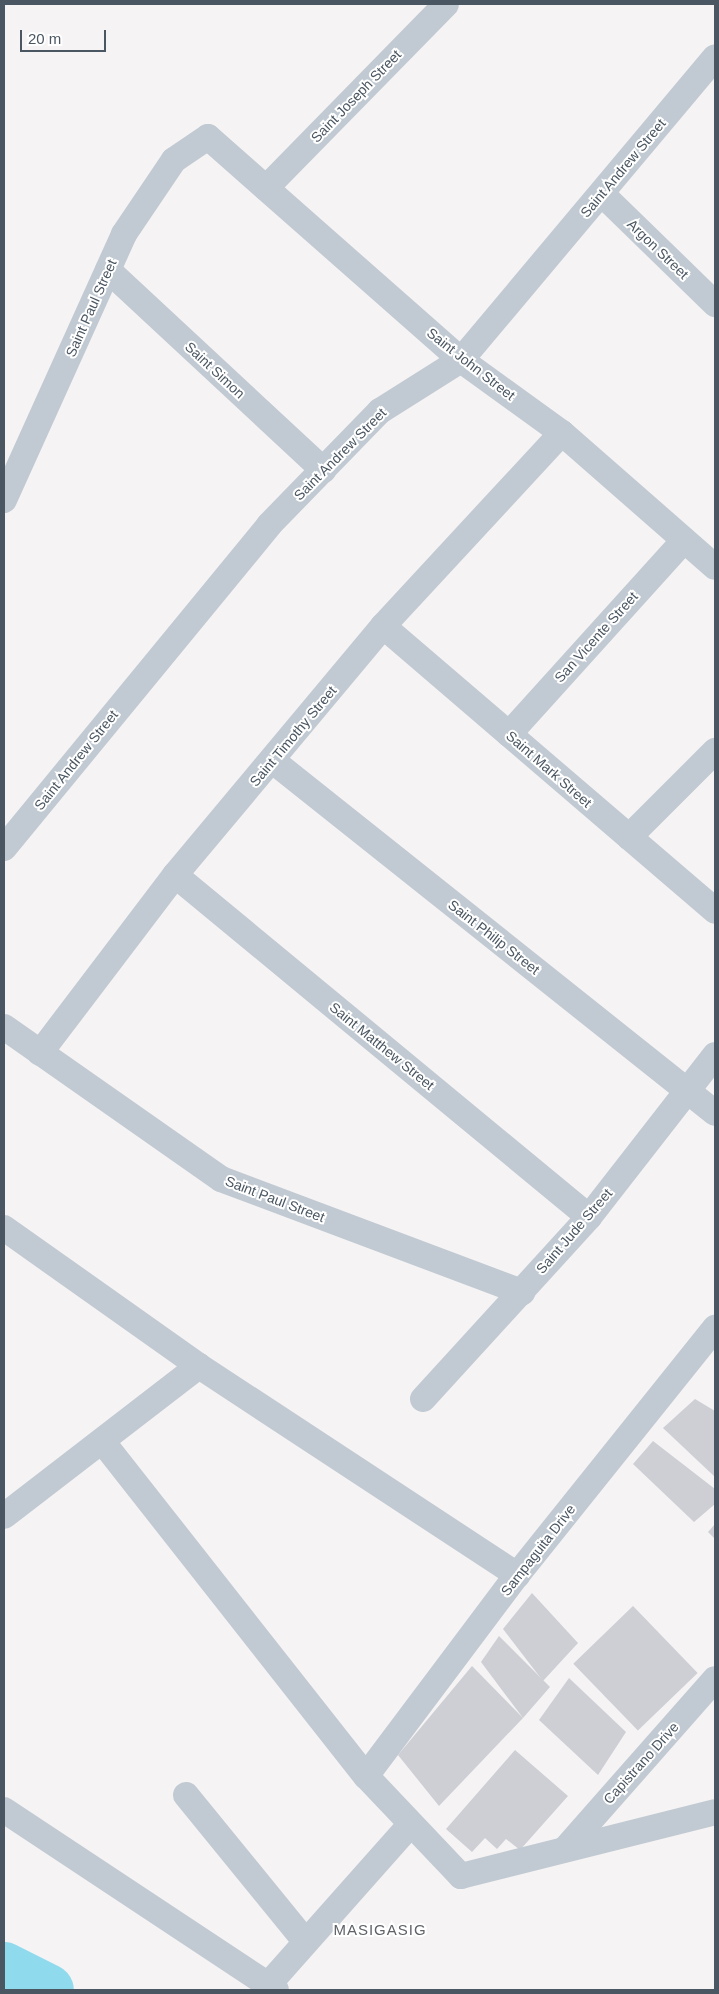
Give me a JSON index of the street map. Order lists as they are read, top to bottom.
{
  "streets": {
    "street": [
      "Saint Joseph Street",
      "Saint Andrew Street",
      "Argon Street",
      "Saint Paul Street",
      "Saint John Street",
      "Saint Simon",
      "San Vicente Street",
      "Saint Timothy Street",
      "Saint Mark Street",
      "Saint Philip Street",
      "Saint Matthew Street",
      "Saint Jude Street",
      "Sampaguita Drive",
      "Capistrano Drive"
    ]
  },
  "crossings": [
    ["Saint Joseph Street", "Saint John Street"],
    ["Saint Andrew Street", "Argon Street"],
    ["Saint Andrew Street", "Saint John Street"],
    ["Saint Andrew Street", "Saint Simon"],
    ["Saint Paul Street", "Saint John Street"],
    ["Saint Paul Street", "Saint Simon"],
    ["Saint Paul Street", "Saint Timothy Street"],
    ["Saint Paul Street", "Saint Jude Street"],
    ["Saint John Street", "San Vicente Street"],
    ["Saint John Street", "Saint Timothy Street"],
    ["San Vicente Street", "Saint Mark Street"],
    ["Saint Timothy Street", "Saint Mark Street"],
    ["Saint Timothy Street", "Saint Philip Street"],
    ["Saint Timothy Street", "Saint Matthew Street"],
    ["Saint Philip Street", "Saint Jude Street"],
    ["Saint Matthew Street", "Saint Jude Street"]
  ],
  "districts": ["MASIGASIG"],
  "scale_bar": "20 m"
}
